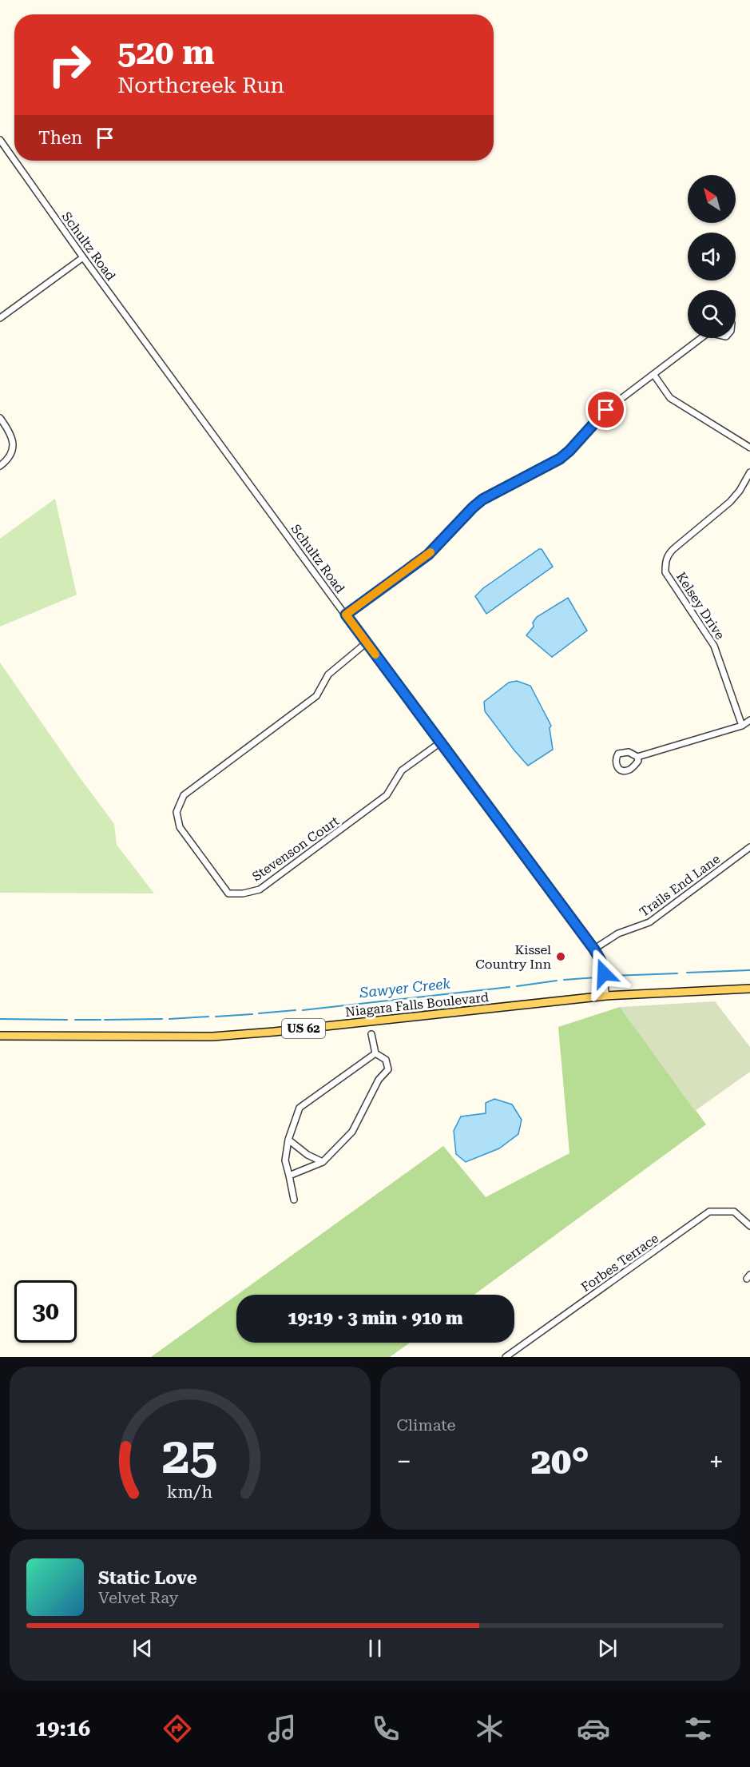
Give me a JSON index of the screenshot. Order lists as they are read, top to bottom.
{
  "streets": {
    "main road": ["Niagara Falls Boulevard", "US 62"],
    "street": [
      "Schultz Road",
      "Kelsey Drive",
      "Stevenson Court",
      "Trails End Lane",
      "Forbes Terrace"
    ]
  },
  "crossings": [
    ["Schultz Road", "Stevenson Court"],
    ["Schultz Road", "Trails End Lane"],
    ["Schultz Road", "Niagara Falls Boulevard"]
  ],
  "water": ["Sawyer Creek"],
  "places": ["Kissel Country Inn"],
  "north": "top left",
  "page": {
    "turn": ["520 m", "Northcreek Run"],
    "then": "Then",
    "limit": "30",
    "trip": "19:19 · 3 min · 910 m",
    "tile": "Climate",
    "heat": ["−", "20°", "+"],
    "song": ["Static Love", "Velvet Ray"],
    "tabs": "19:16",
    "gauge": ["25", "km/h"]
  }
}
